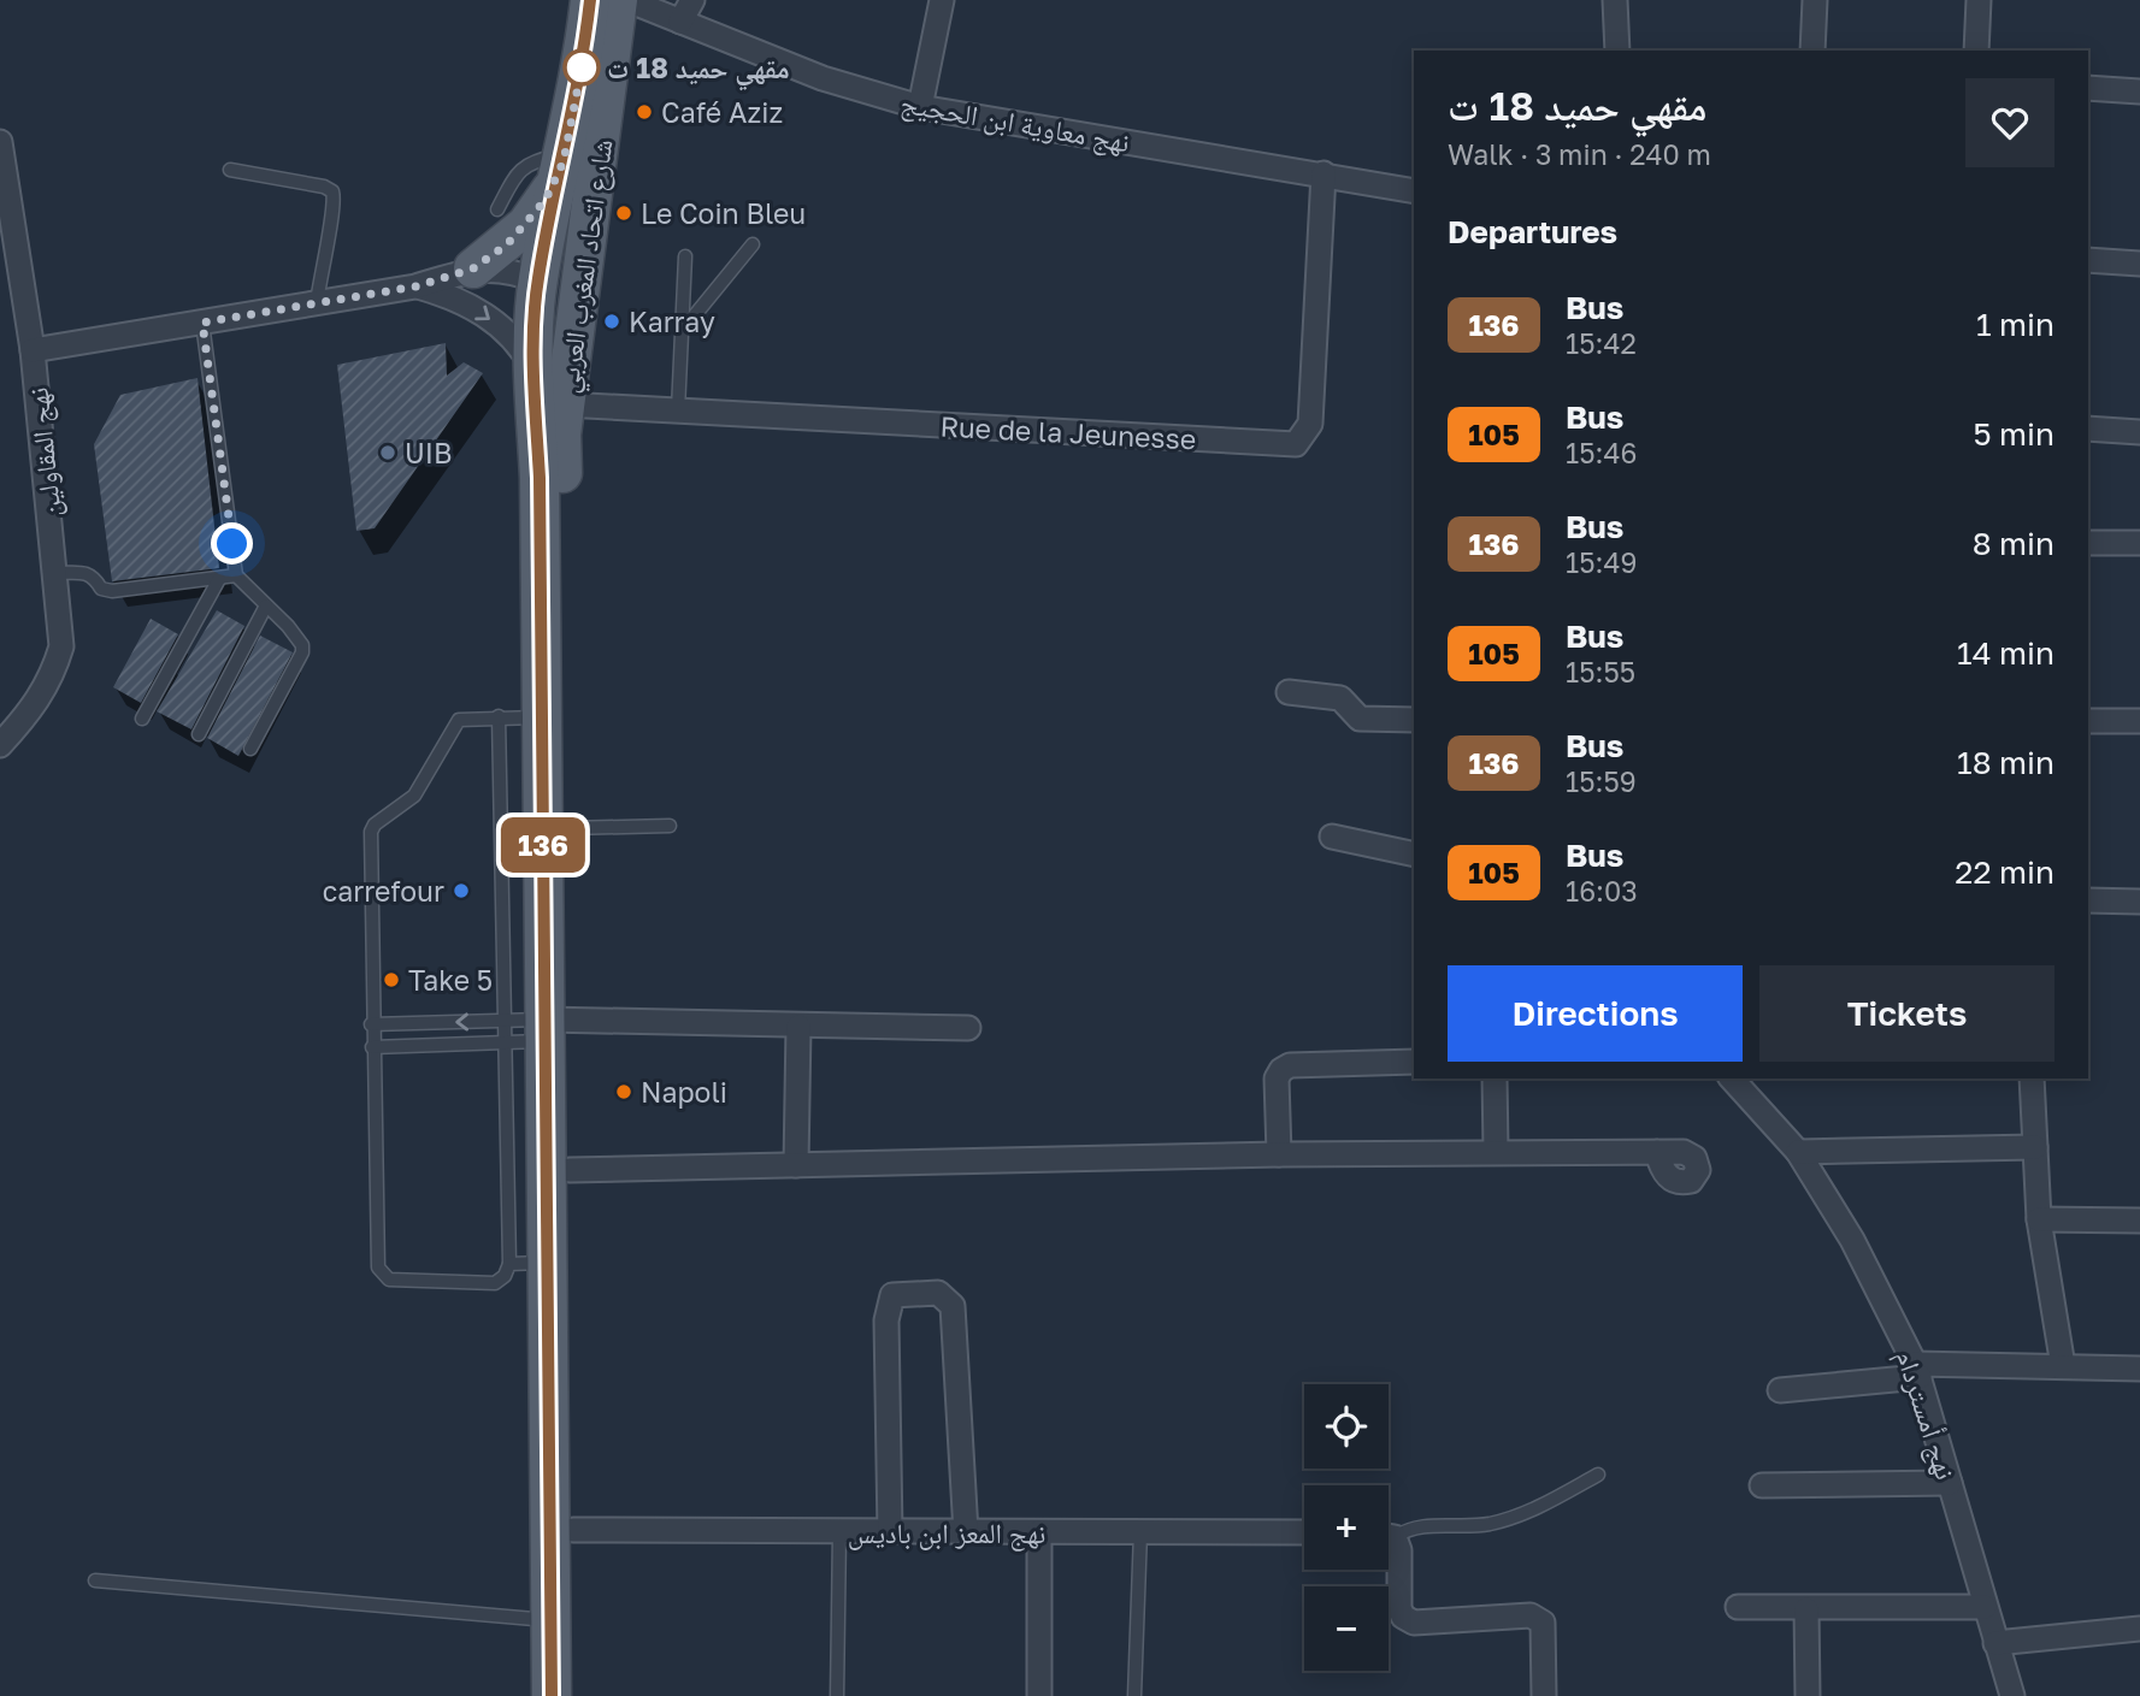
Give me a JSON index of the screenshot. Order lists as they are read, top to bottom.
{
  "streets": {
    "main road": ["شارع اتحاد المغرب العربي"],
    "street": [
      "نهج معاوية ابن الحجيج",
      "Rue de la Jeunesse",
      "نهج المقاولين",
      "نهج أمستردام",
      "نهج المعز ابن باديس"
    ]
  },
  "crossings": [
    ["نهج معاوية ابن الحجيج", "Rue de la Jeunesse"],
    ["شارع اتحاد المغرب العربي", "Rue de la Jeunesse"],
    ["شارع اتحاد المغرب العربي", "نهج المعز ابن باديس"]
  ],
  "places": [
    "مقهي حميد 18 ت",
    "Café Aziz",
    "Le Coin Bleu",
    "Karray",
    "UIB",
    "carrefour",
    "Take 5",
    "Napoli"
  ],
  "lines": ["bus line 136"],
  "page": {
    "on_map": "136",
    "heading": [
      ["مقهي حميد 18 ت", "Walk · 3 min · 240 m"],
      "Departures"
    ],
    "list": [
      {
        "mark": "136",
        "name": "Bus",
        "note": "15:42",
        "value": "1 min"
      },
      {
        "mark": "105",
        "name": "Bus",
        "note": "15:46",
        "value": "5 min"
      },
      {
        "mark": "136",
        "name": "Bus",
        "note": "15:49",
        "value": "8 min"
      },
      {
        "mark": "105",
        "name": "Bus",
        "note": "15:55",
        "value": "14 min"
      },
      {
        "mark": "136",
        "name": "Bus",
        "note": "15:59",
        "value": "18 min"
      },
      {
        "mark": "105",
        "name": "Bus",
        "note": "16:03",
        "value": "22 min"
      }
    ],
    "buttons": ["Directions", "Tickets"],
    "map_buttons": ["+", "−"]
  }
}
